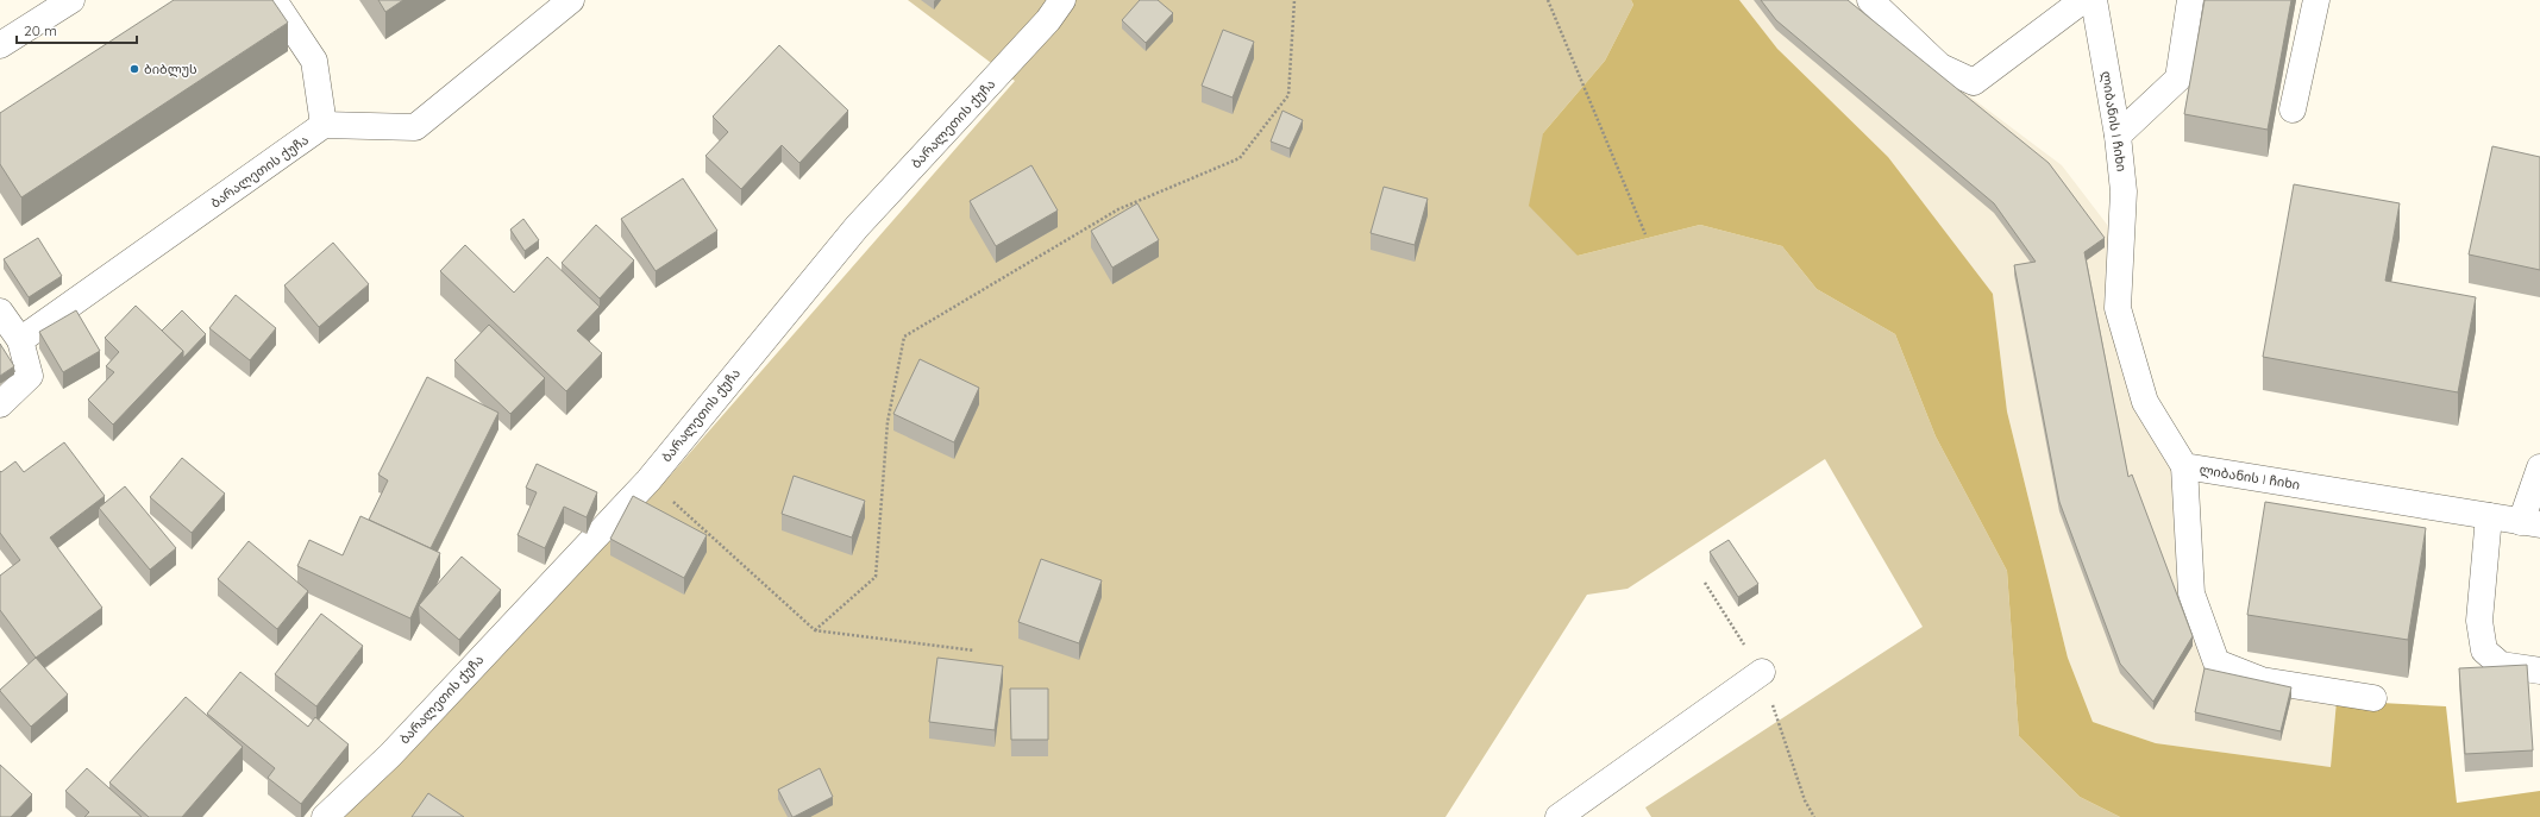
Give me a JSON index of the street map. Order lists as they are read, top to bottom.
{
  "streets": {
    "street": ["ლიბანის I ჩიხი", "ბარალეთის ქუჩა"]
  },
  "places": ["ბიბლუს"],
  "scale_bar": "20 m"
}
